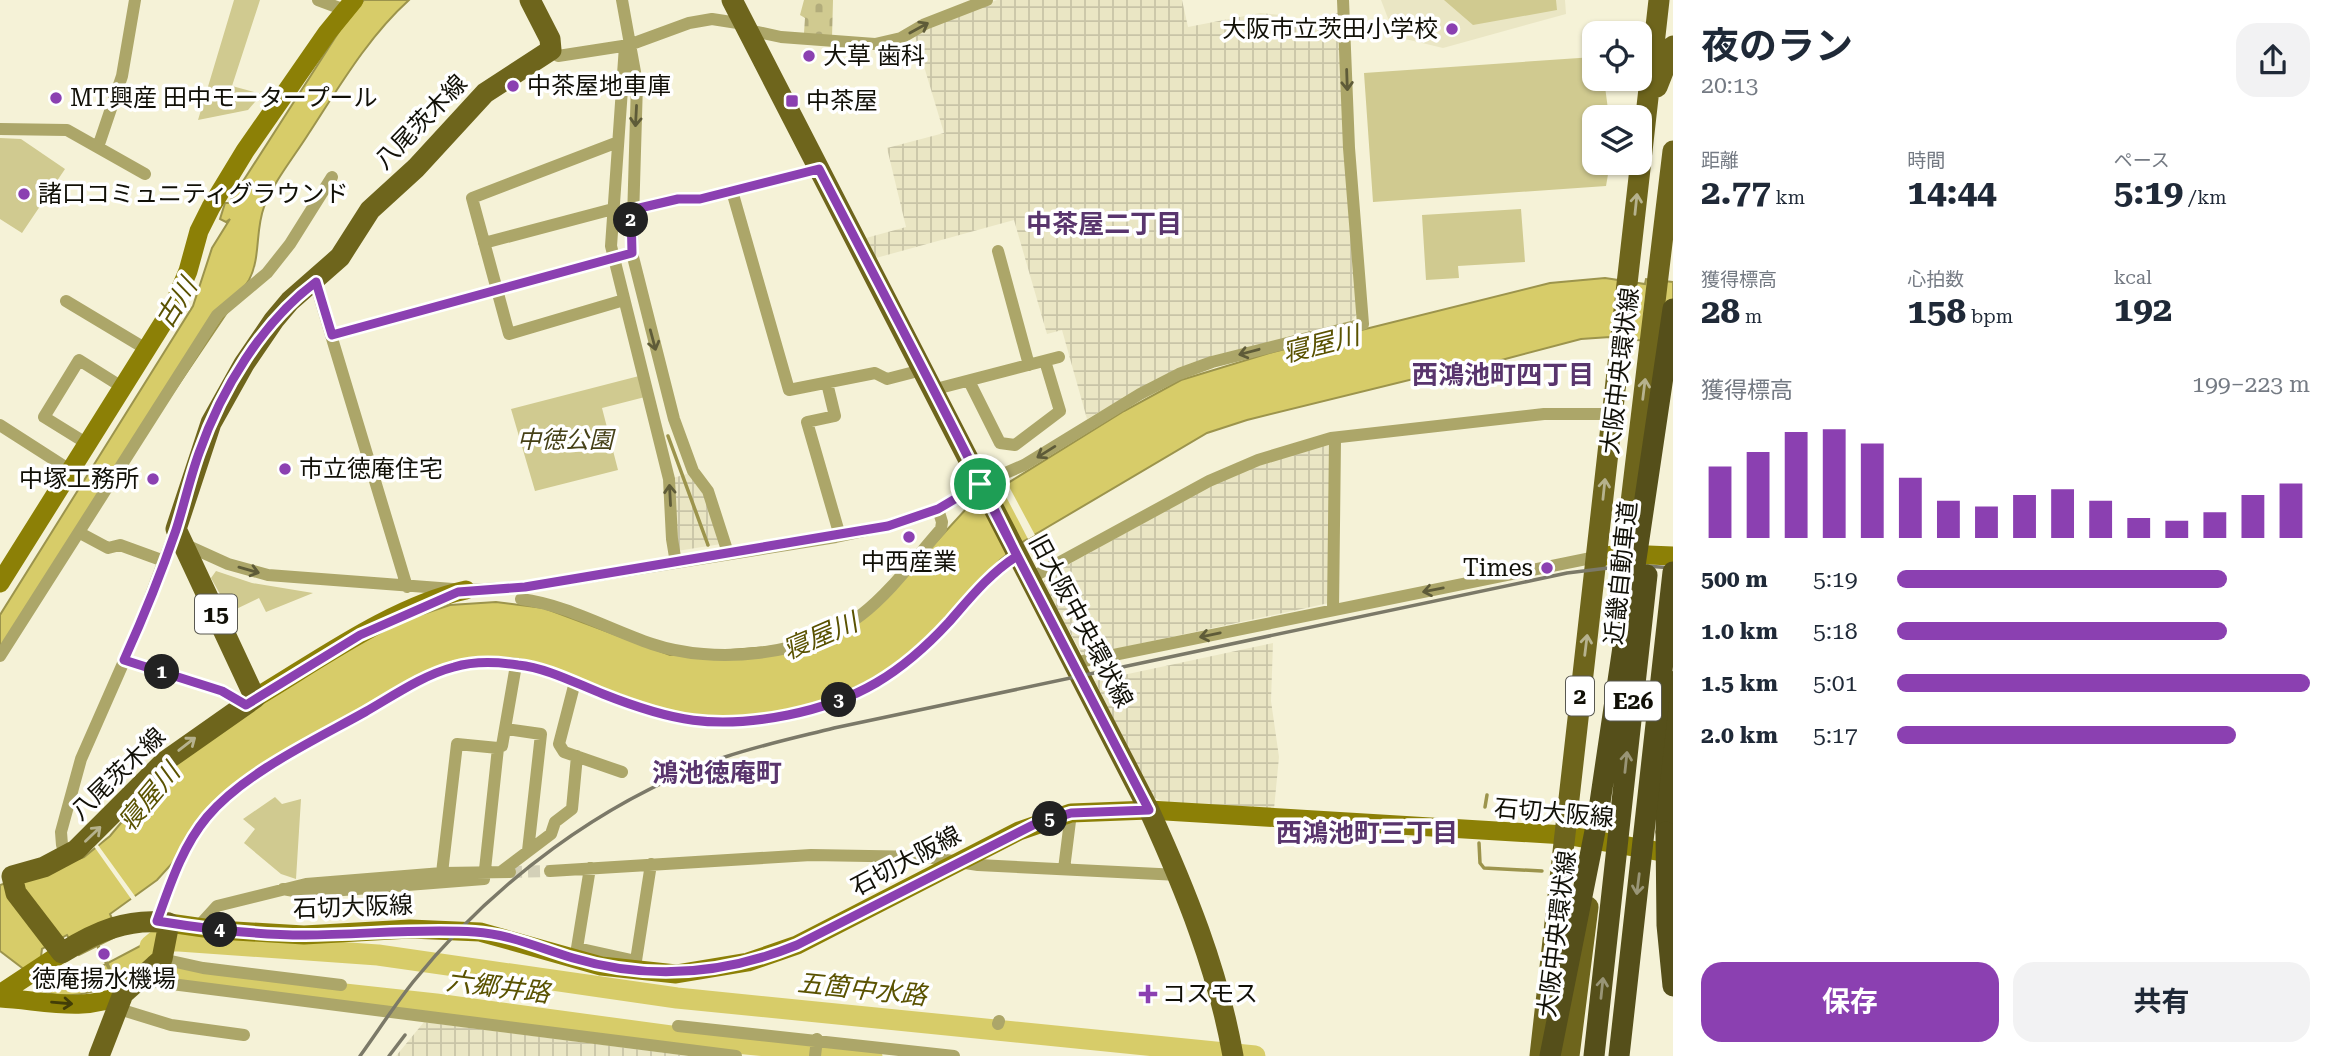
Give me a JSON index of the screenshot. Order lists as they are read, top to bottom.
{
  "streets": {
    "highway": ["近畿自動車道", "E26"],
    "main road": [
      "八尾茨木線",
      "大阪中央環状線",
      "15",
      "旧大阪中央環状線",
      "2",
      "石切大阪線"
    ]
  },
  "crossings": [
    ["八尾茨木線", "15"],
    ["大阪中央環状線", "石切大阪線"],
    ["旧大阪中央環状線", "石切大阪線"],
    ["2", "石切大阪線"]
  ],
  "districts": [
    "中茶屋二丁目",
    "西鴻池町四丁目",
    "鴻池徳庵町",
    "西鴻池町三丁目"
  ],
  "water": [
    "古川",
    "寝屋川",
    "六郷井路",
    "五箇中水路"
  ],
  "parks": ["中徳公園"],
  "places": {
    "other": [
      "大阪市立茨田小学校",
      "大草 歯科",
      "中茶屋地車庫",
      "MT興産 田中モータープール",
      "諸口コミュニティグラウンド",
      "市立徳庵住宅",
      "中塚工務所",
      "中西産業",
      "Times",
      "徳庵揚水機場"
    ],
    "transit": ["中茶屋"],
    "health": ["コスモス"]
  },
  "page": {
    "heading": ["夜のラン", "20:13"],
    "stats": [
      ["距離", "2.77 km"],
      ["時間", "14:44"],
      ["ペース", "5:19 /km"],
      ["獲得標高", "28 m"],
      ["心拍数", "158 bpm"],
      ["kcal", "192"]
    ],
    "pins": [
      "2",
      "1",
      "3",
      "5",
      "4"
    ],
    "chart": ["獲得標高", "199–223 m"],
    "list": [
      {
        "name": "500 m",
        "note": "5:19"
      },
      {
        "name": "1.0 km",
        "note": "5:18"
      },
      {
        "name": "1.5 km",
        "note": "5:01"
      },
      {
        "name": "2.0 km",
        "note": "5:17"
      }
    ],
    "buttons": ["保存", "共有"]
  }
}
